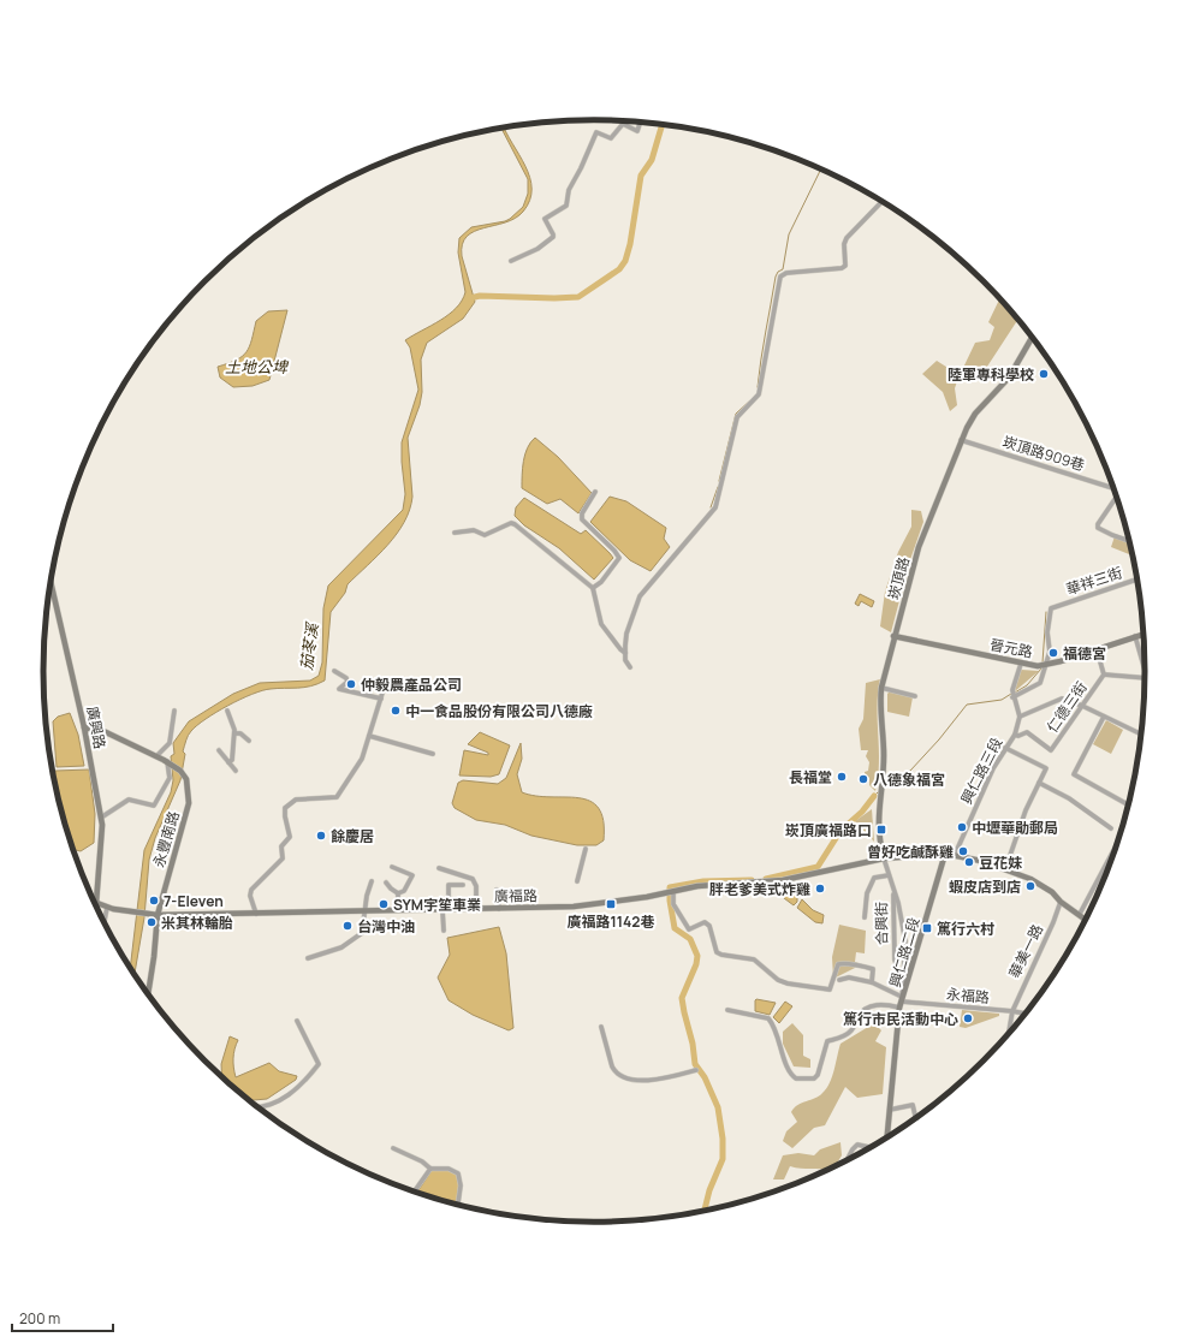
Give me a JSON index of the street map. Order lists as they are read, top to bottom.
{
  "streets": {
    "street": [
      "崁頂路909巷",
      "崁頂路",
      "華祥三街",
      "晉元路",
      "仁德三街",
      "廣興路",
      "興仁路三段",
      "永豐南路",
      "廣福路",
      "合興街",
      "華美一路",
      "興仁路二段",
      "永福路"
    ]
  },
  "crossings": [
    ["崁頂路909巷", "崁頂路"],
    ["崁頂路", "晉元路"],
    ["崁頂路", "廣福路"],
    ["華祥三街", "晉元路"],
    ["晉元路", "仁德三街"],
    ["仁德三街", "興仁路三段"],
    ["興仁路三段", "廣福路"],
    ["永豐南路", "廣福路"],
    ["廣福路", "華美一路"],
    ["廣福路", "興仁路二段"],
    ["華美一路", "永福路"],
    ["興仁路二段", "永福路"]
  ],
  "water": ["土地公埤", "茄苳溪"],
  "places": {
    "other": [
      "陸軍專科學校",
      "福德宮",
      "仲毅農產品公司",
      "中一食品股份有限公司八德廠",
      "長福堂",
      "八德象福宮",
      "中壢華勛郵局",
      "餘慶居",
      "曾好吃鹹酥雞",
      "豆花妹",
      "蝦皮店到店",
      "胖老爹美式炸雞",
      "7-Eleven",
      "SYM宇笙車業",
      "米其林輪胎",
      "台灣中油",
      "篤行市民活動中心"
    ],
    "transit": ["崁頂廣福路口", "廣福路1142巷", "篤行六村"]
  },
  "scale_bar": "200 m"
}
